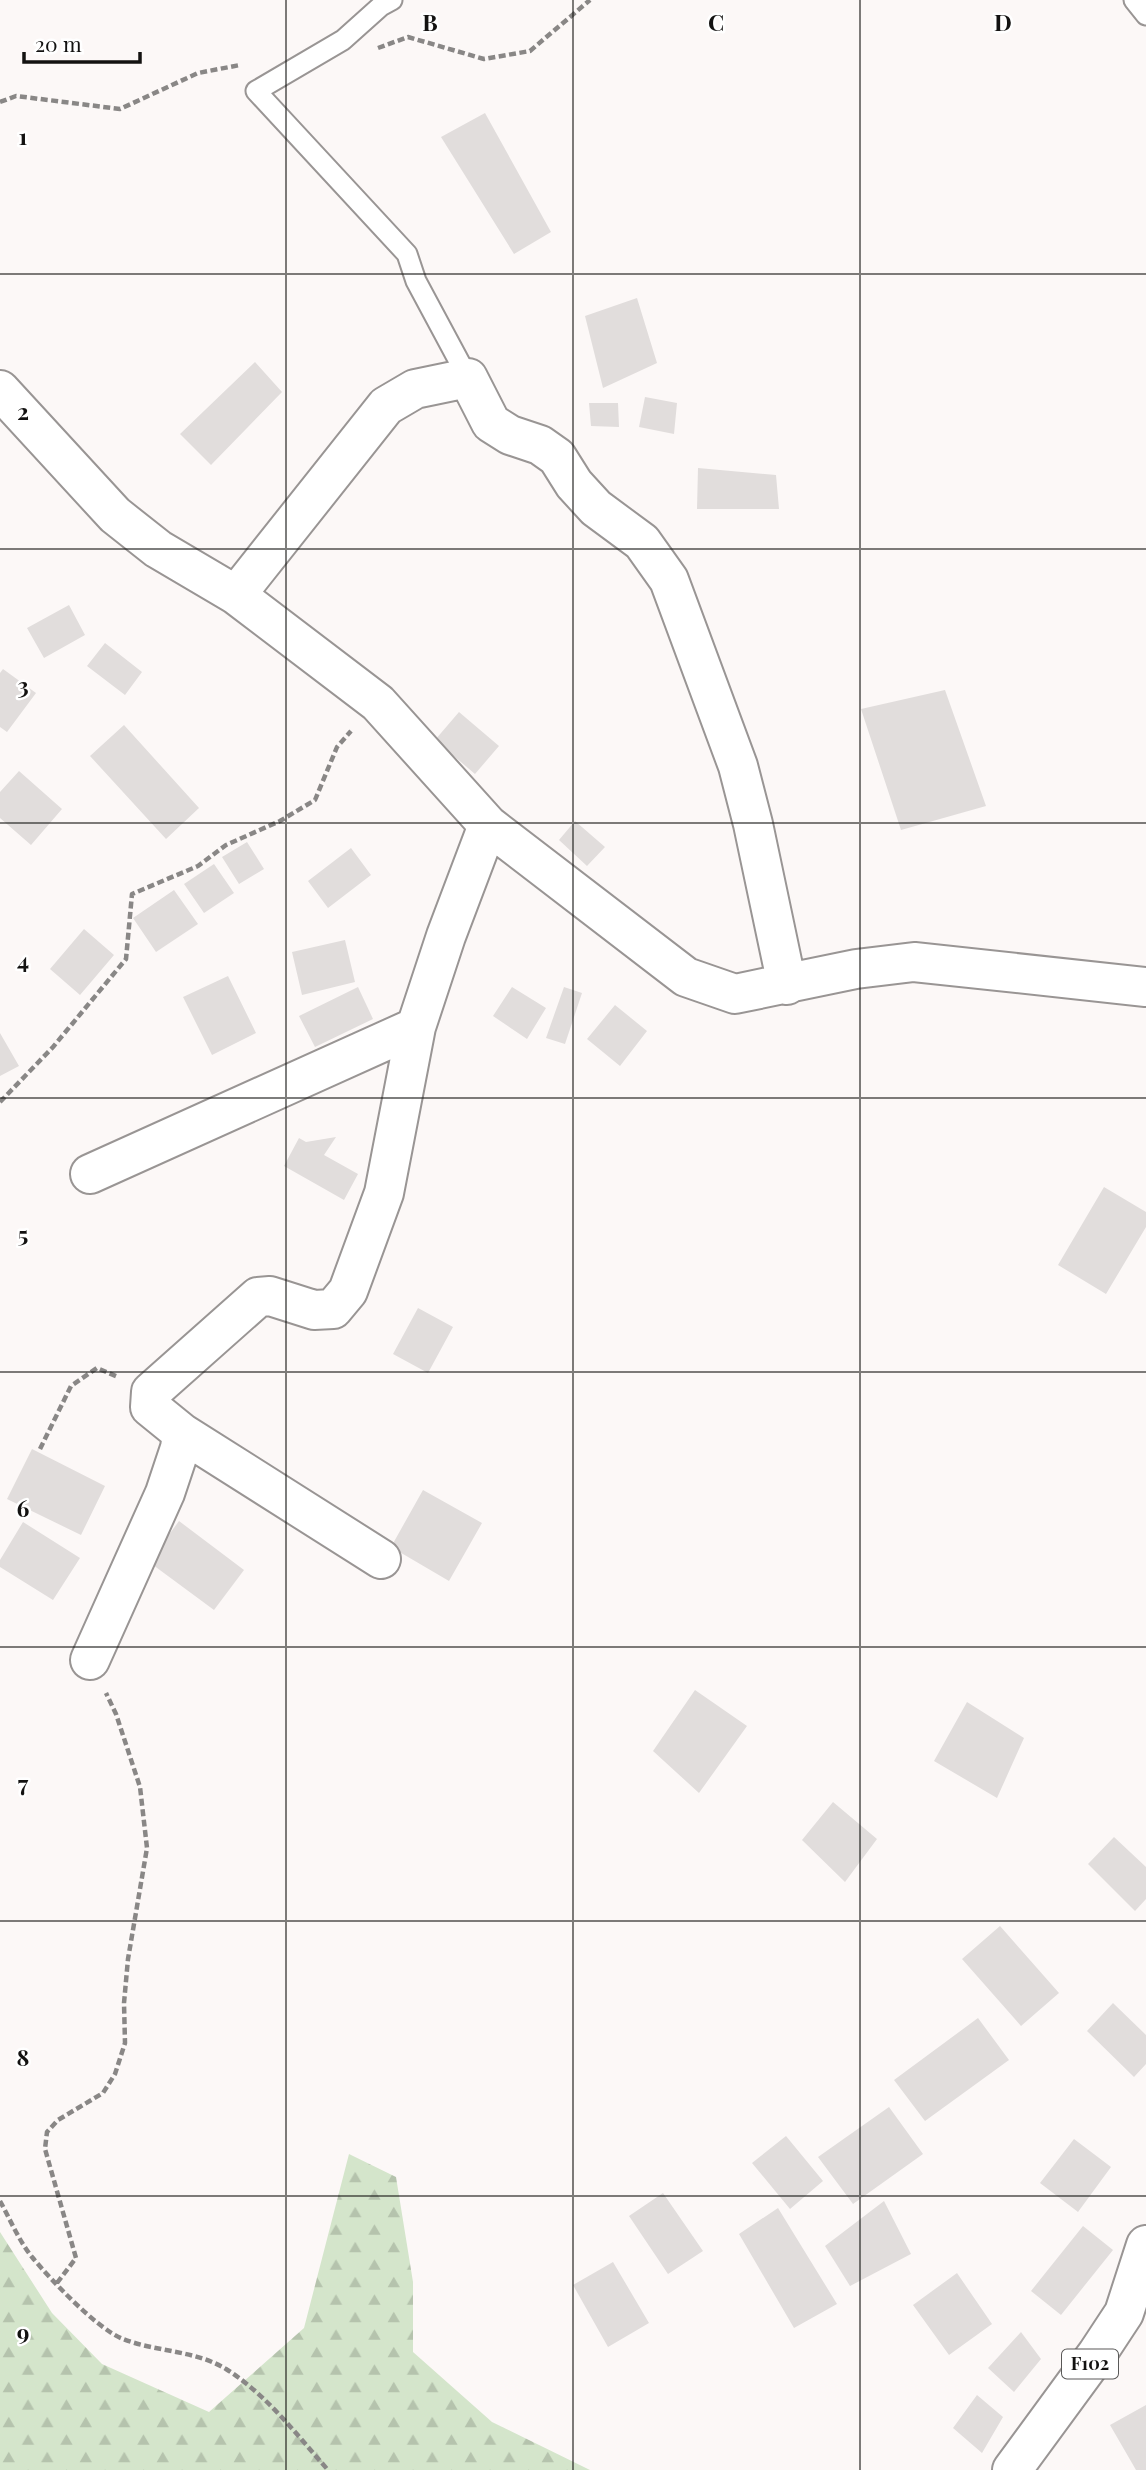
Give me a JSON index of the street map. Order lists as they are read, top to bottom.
{
  "streets": {
    "street": ["F102"]
  },
  "scale_bar": "20 m",
  "grid": {
    "columns": ["B", "C", "D"],
    "rows": [
      "1",
      "2",
      "3",
      "4",
      "5",
      "6",
      "7",
      "8",
      "9"
    ]
  }
}
